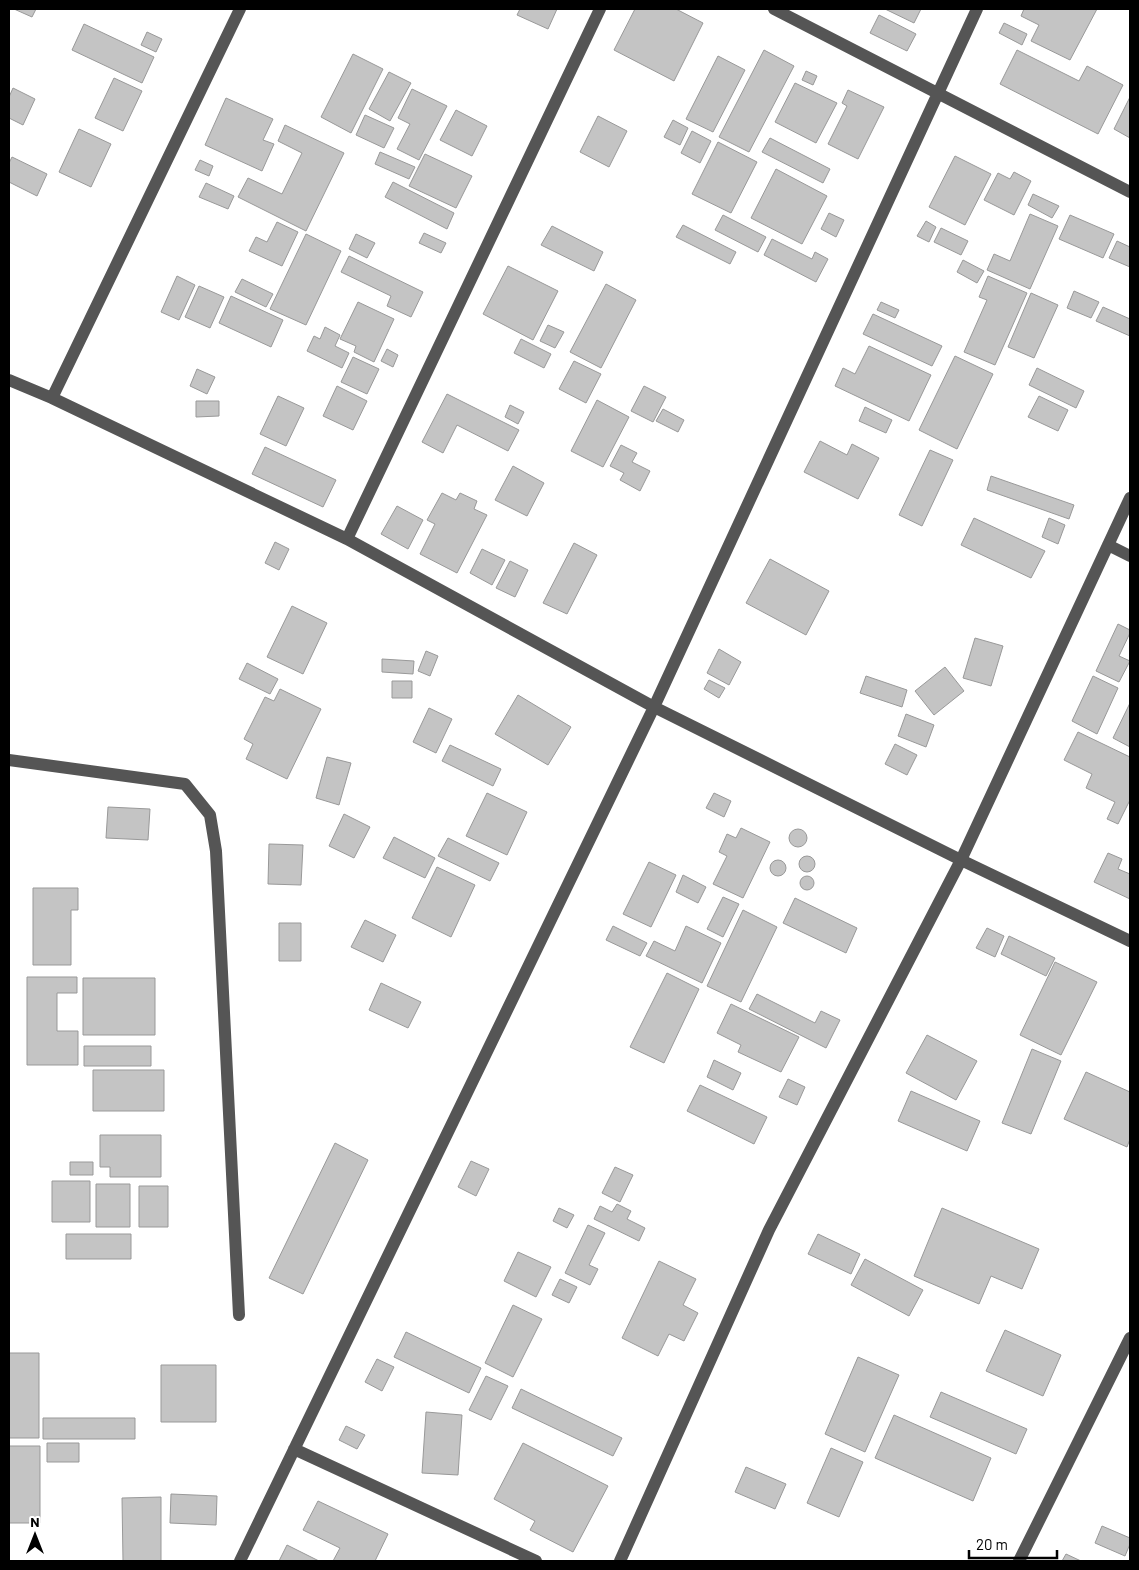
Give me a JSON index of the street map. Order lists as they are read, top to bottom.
{
  "scale_bar": "20 m",
  "north": "top"
}
